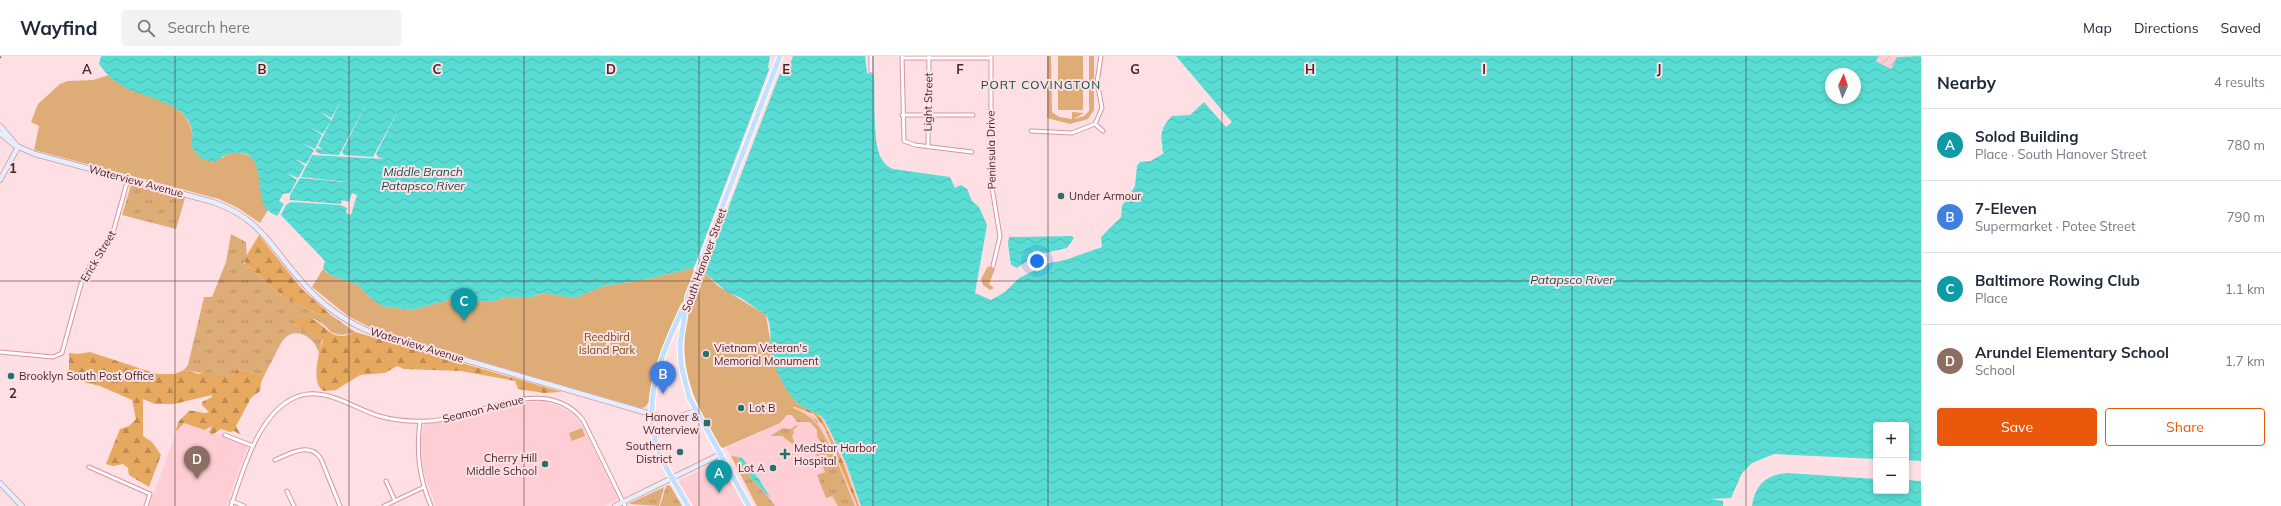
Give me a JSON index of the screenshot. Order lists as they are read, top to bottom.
{
  "streets": {
    "main road": ["Waterview Avenue", "South Hanover Street"],
    "street": [
      "Light Street",
      "Peninsula Drive",
      "Erick Street",
      "Seamon Avenue"
    ]
  },
  "crossings": [
    ["Waterview Avenue", "Erick Street"],
    ["Waterview Avenue", "South Hanover Street"]
  ],
  "districts": ["PORT COVINGTON"],
  "water": ["Middle Branch Patapsco River", "Patapsco River"],
  "parks": ["Reedbird Island Park"],
  "places": {
    "other": [
      "Under Armour",
      "Vietnam Veteran's Memorial Monument",
      "Brooklyn South Post Office",
      "Lot B",
      "Southern District",
      "Cherry Hill Middle School",
      "Lot A"
    ],
    "transit": ["Hanover & Waterview"],
    "health": ["MedStar Harbor Hospital"]
  },
  "north": "top",
  "page": {
    "header": "Wayfind",
    "search": "Search here",
    "nav": ["Map", "Directions", "Saved"],
    "heading": ["Nearby", "4 results"],
    "list": [
      {
        "mark": "A",
        "name": "Solod Building",
        "note": "Place · South Hanover Street",
        "value": "780 m"
      },
      {
        "mark": "B",
        "name": "7-Eleven",
        "note": "Supermarket · Potee Street",
        "value": "790 m"
      },
      {
        "mark": "C",
        "name": "Baltimore Rowing Club",
        "note": "Place",
        "value": "1.1 km"
      },
      {
        "mark": "D",
        "name": "Arundel Elementary School",
        "note": "School",
        "value": "1.7 km"
      }
    ],
    "pins": [
      "C",
      "B",
      "D",
      "A"
    ],
    "buttons": ["Save", "Share"],
    "map_buttons": ["+", "−"]
  },
  "grid": {
    "columns": [
      "A",
      "B",
      "C",
      "D",
      "E",
      "F",
      "G",
      "H",
      "I",
      "J"
    ],
    "rows": ["1", "2"]
  }
}
